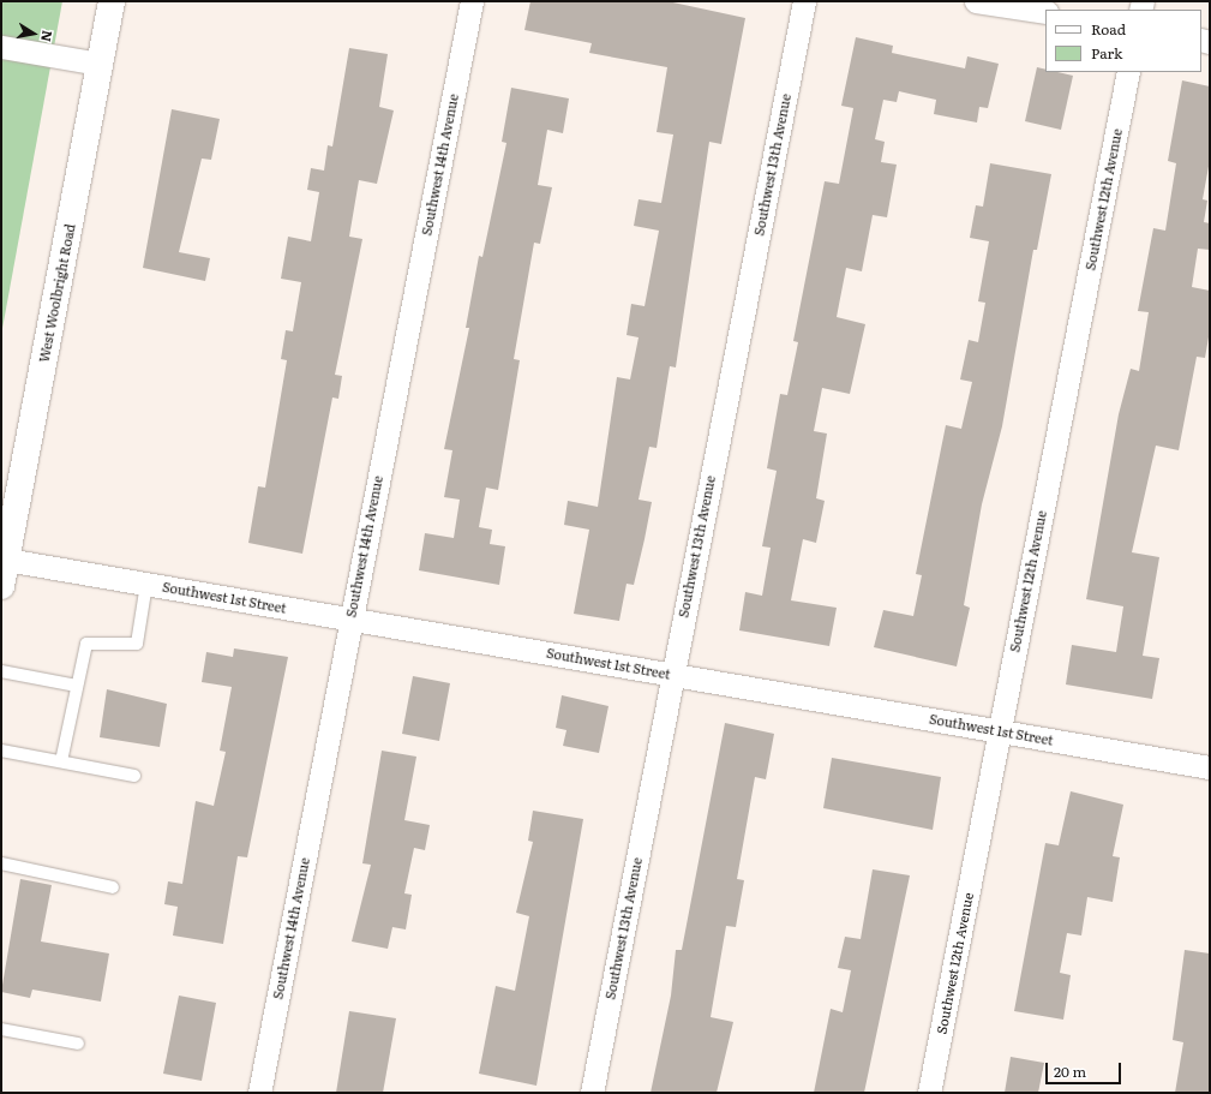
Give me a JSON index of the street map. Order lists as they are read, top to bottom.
{
  "streets": {
    "main road": ["West Woolbright Road"],
    "street": [
      "Southwest 14th Avenue",
      "Southwest 13th Avenue",
      "Southwest 12th Avenue",
      "Southwest 1st Street"
    ]
  },
  "crossings": [
    ["Southwest 14th Avenue", "Southwest 1st Street"],
    ["Southwest 13th Avenue", "Southwest 1st Street"],
    ["Southwest 12th Avenue", "Southwest 1st Street"],
    ["West Woolbright Road", "Southwest 1st Street"]
  ],
  "legend": ["Road", "Park"],
  "scale_bar": "20 m",
  "north": "right"
}
